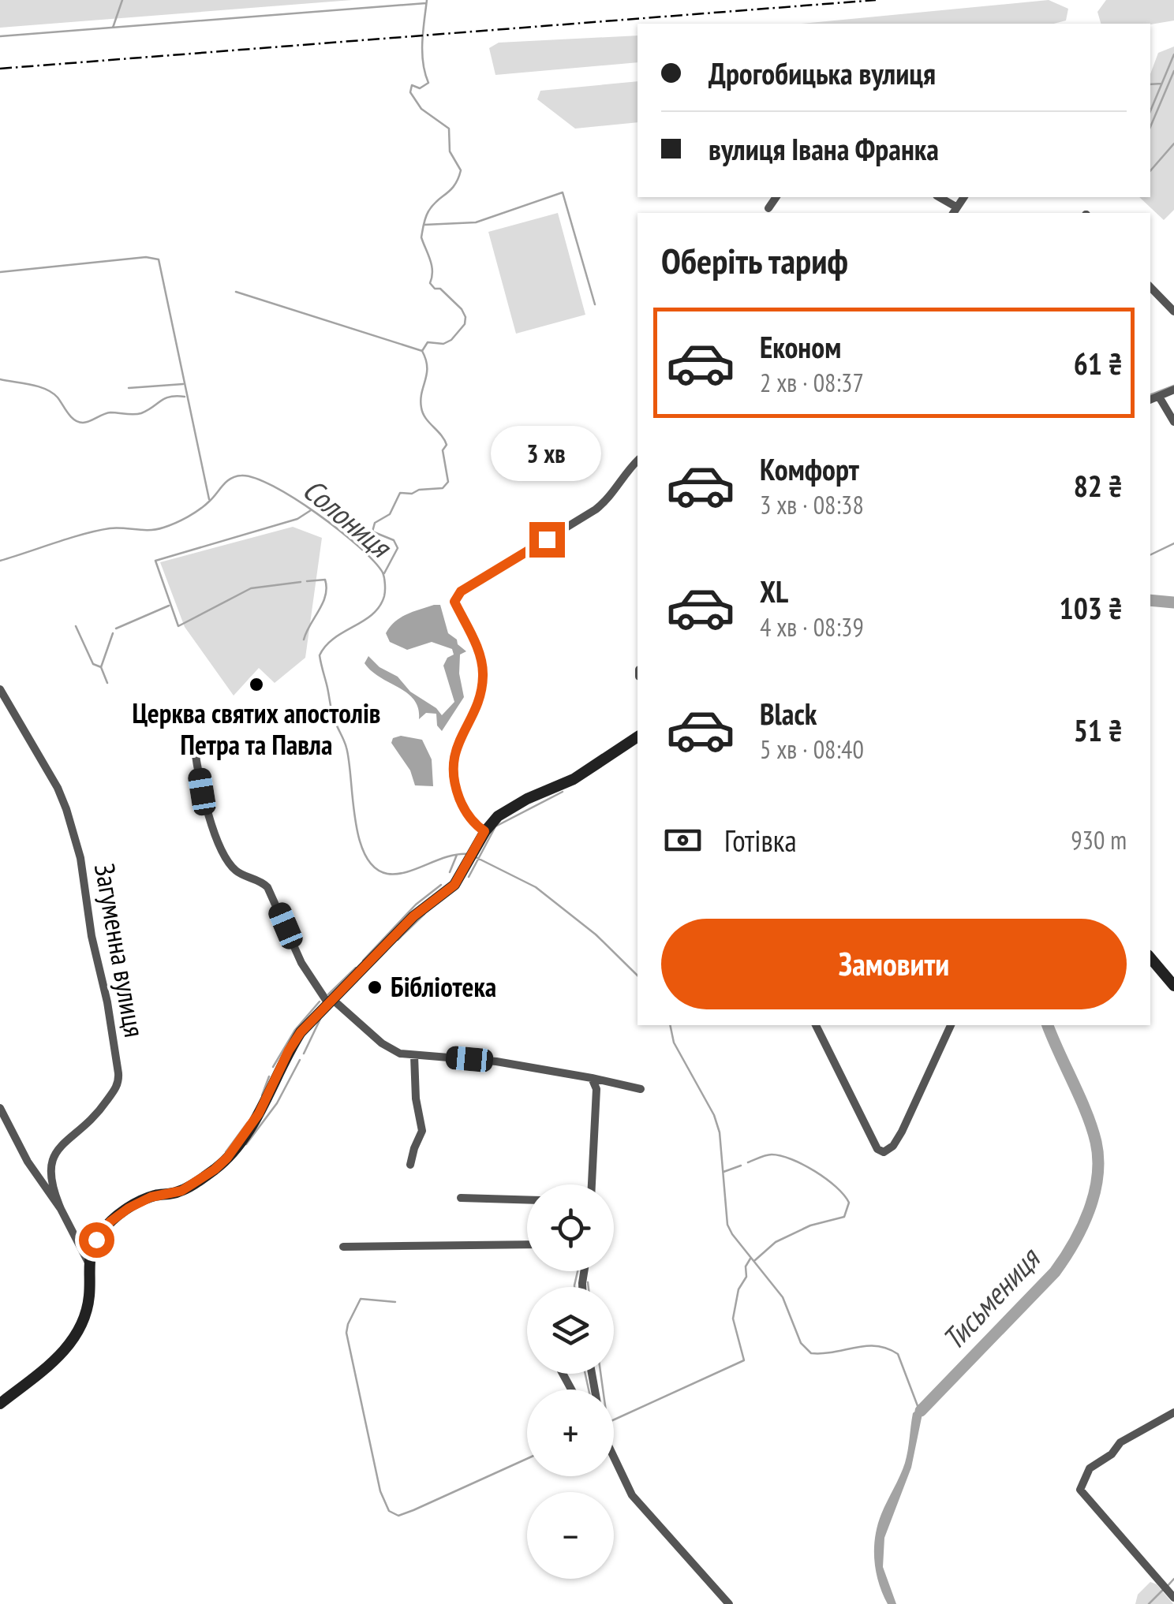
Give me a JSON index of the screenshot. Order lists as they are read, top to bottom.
{
  "streets": {
    "street": ["Загуменна вулиця"]
  },
  "water": ["Солониця", "Тисьмениця"],
  "places": ["Церква святих апостолів Петра та Павла", "Бібліотека"],
  "page": {
    "banner": ["Дрогобицька вулиця", "вулиця Івана Франка"],
    "heading": "Оберіть тариф",
    "list": [
      {
        "name": "Економ",
        "note": "2 хв · 08:37",
        "value": "61 ₴"
      },
      {
        "name": "Комфорт",
        "note": "3 хв · 08:38",
        "value": "82 ₴"
      },
      {
        "name": "XL",
        "note": "4 хв · 08:39",
        "value": "103 ₴"
      },
      {
        "name": "Black",
        "note": "5 хв · 08:40",
        "value": "51 ₴"
      }
    ],
    "bubble": "3 хв",
    "pay": ["Готівка", "930 m"],
    "buttons": "Замовити",
    "map_buttons": ["+", "−"]
  }
}
